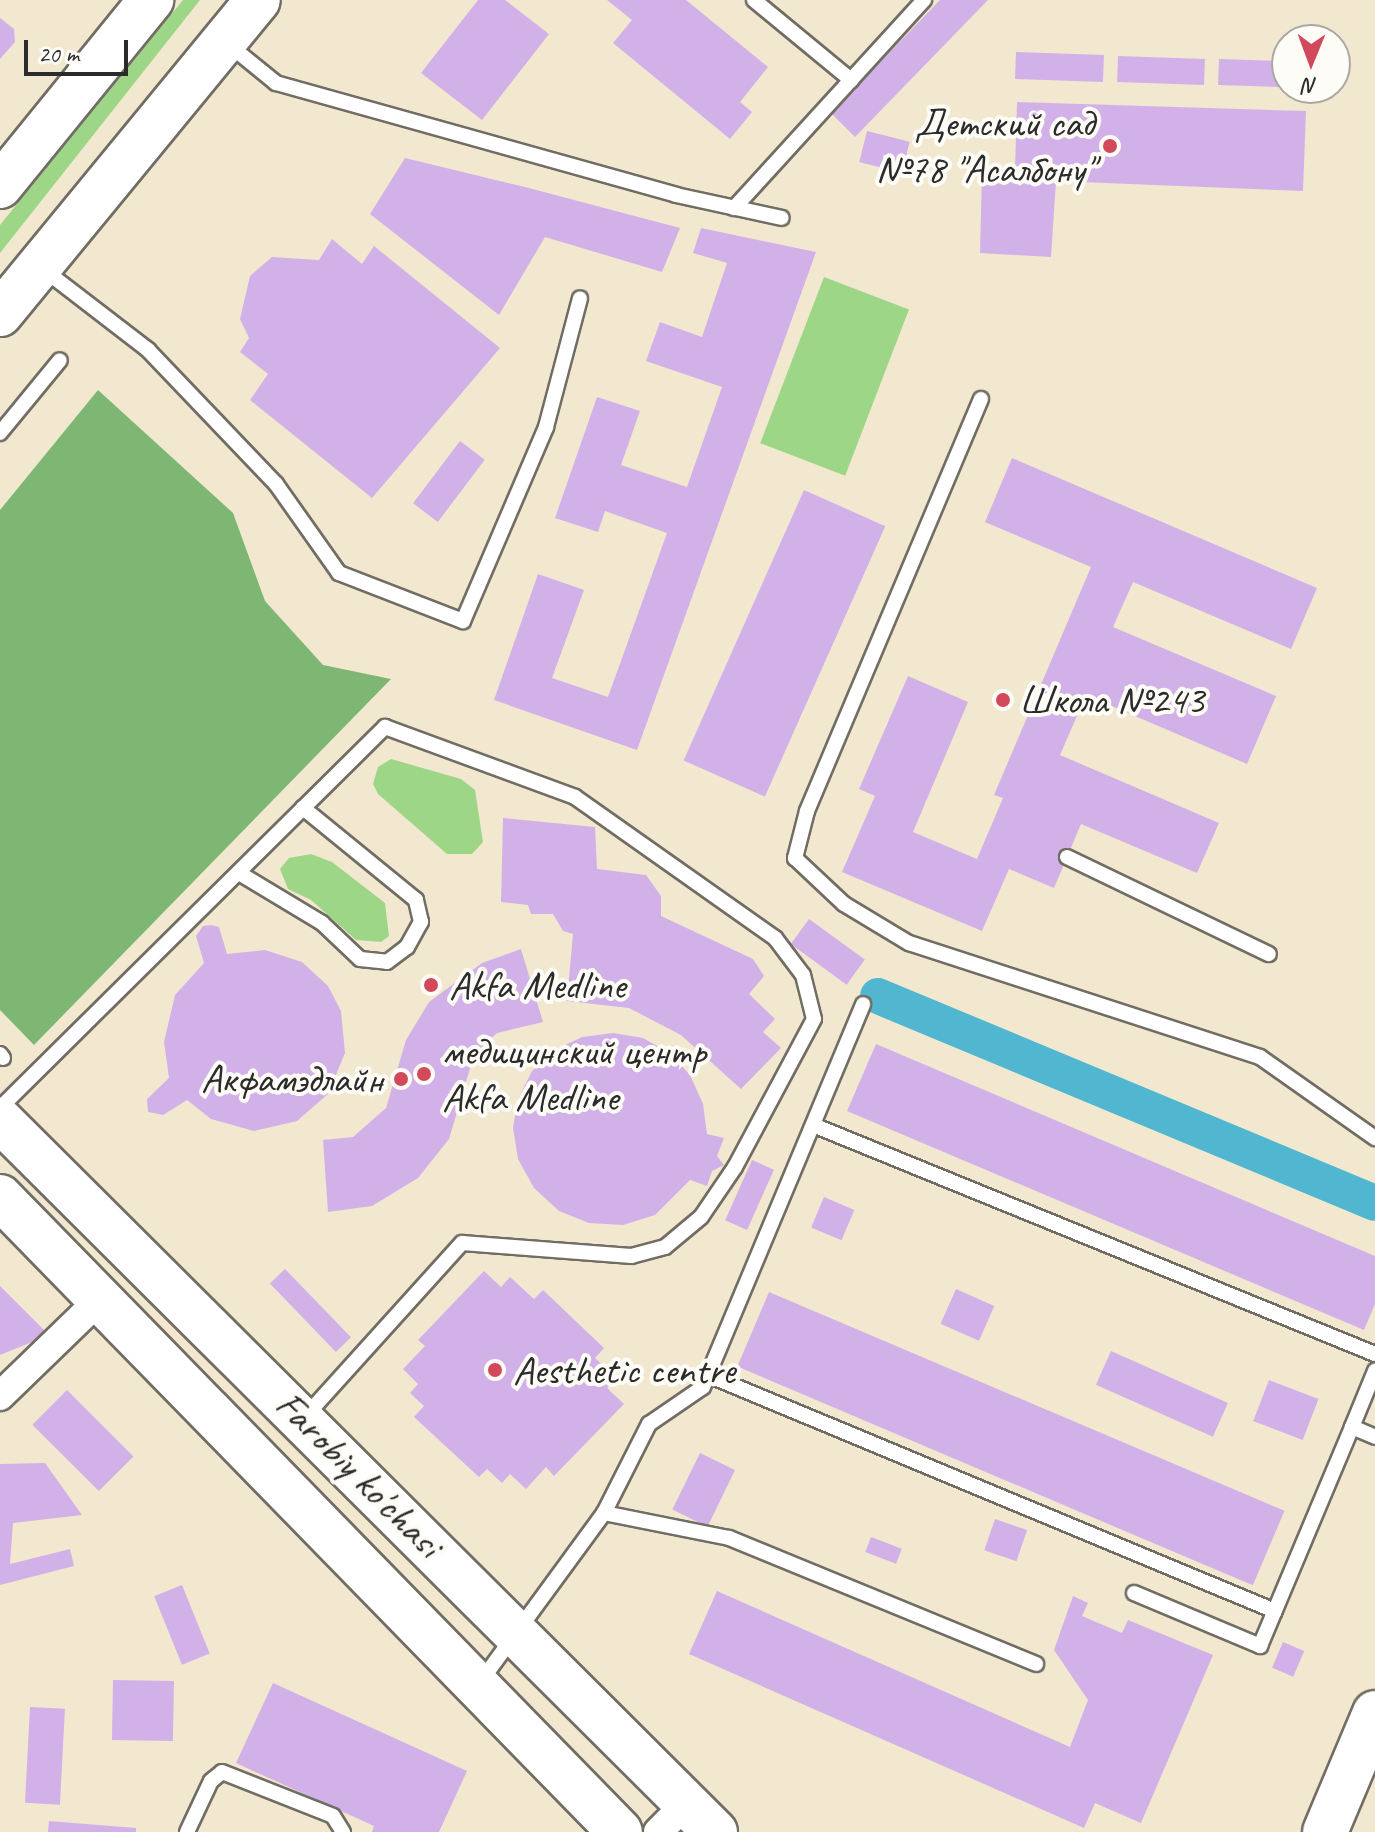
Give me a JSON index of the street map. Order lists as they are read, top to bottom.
{
  "streets": {
    "main road": ["Farobiy ko'chasi"]
  },
  "places": [
    "Детский сад №78 \"Асалбону\"",
    "Школа №243",
    "Akfa Medline",
    "медицинский центр Akfa Medline",
    "Акфамэдлайн",
    "Aesthetic centre"
  ],
  "scale_bar": "20 m",
  "north": "bottom"
}
